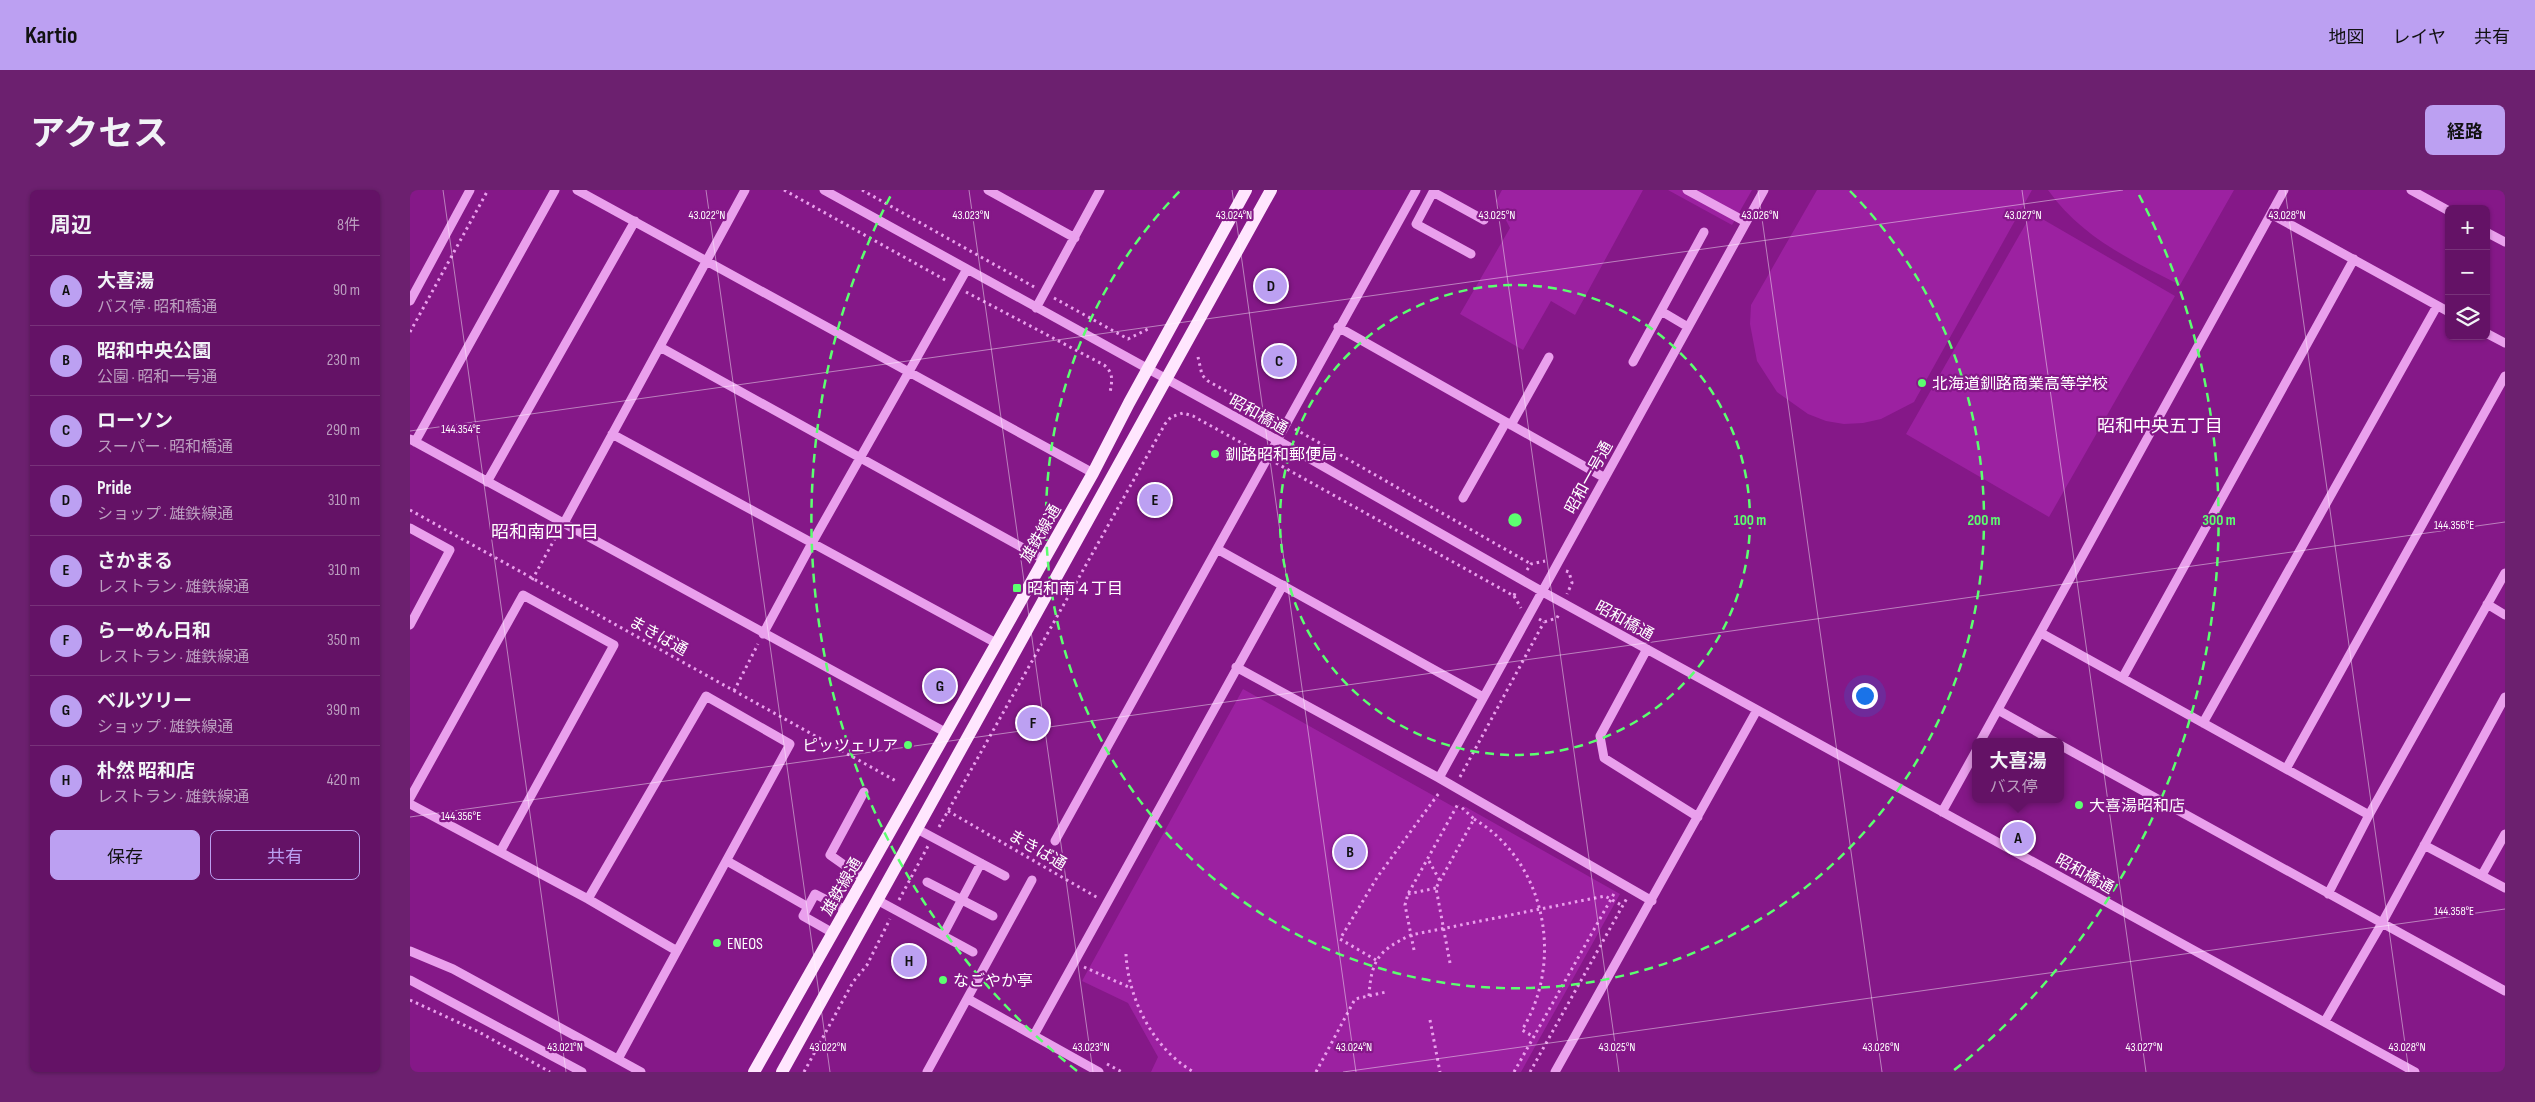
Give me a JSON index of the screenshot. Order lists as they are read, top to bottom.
{
  "streets": {
    "main road": ["雄鉄線通"],
    "street": ["昭和橋通", "昭和一号通"],
    "path": ["まきば通"]
  },
  "crossings": [
    ["昭和橋通", "昭和一号通"],
    ["昭和橋通", "雄鉄線通"]
  ],
  "districts": ["昭和中央五丁目", "昭和南四丁目"],
  "places": {
    "other": [
      "北海道釧路商業高等学校",
      "釧路昭和郵便局",
      "ピッツェリア",
      "大喜湯昭和店",
      "ENEOS",
      "なごやか亭"
    ],
    "transit": ["昭和南４丁目"]
  },
  "page": {
    "header": "Kartio",
    "nav": ["地図", "レイヤ", "共有"],
    "title": "アクセス",
    "buttons": [
      "経路",
      ["保存", "共有"]
    ],
    "heading": ["周辺", "8件"],
    "map_buttons": ["+", "−"],
    "list": [
      {
        "mark": "A",
        "name": "大喜湯",
        "note": "バス停 · 昭和橋通",
        "value": "90 m"
      },
      {
        "mark": "B",
        "name": "昭和中央公園",
        "note": "公園 · 昭和一号通",
        "value": "230 m"
      },
      {
        "mark": "C",
        "name": "ローソン",
        "note": "スーパー · 昭和橋通",
        "value": "290 m"
      },
      {
        "mark": "D",
        "name": "Pride",
        "note": "ショップ · 雄鉄線通",
        "value": "310 m"
      },
      {
        "mark": "E",
        "name": "さかまる",
        "note": "レストラン · 雄鉄線通",
        "value": "310 m"
      },
      {
        "mark": "F",
        "name": "らーめん日和",
        "note": "レストラン · 雄鉄線通",
        "value": "350 m"
      },
      {
        "mark": "G",
        "name": "ベルツリー",
        "note": "ショップ · 雄鉄線通",
        "value": "390 m"
      },
      {
        "mark": "H",
        "name": "朴然 昭和店",
        "note": "レストラン · 雄鉄線通",
        "value": "420 m"
      }
    ],
    "pins": [
      "D",
      "C",
      "E",
      "G",
      "F",
      "A",
      "B",
      "H"
    ],
    "popup": ["大喜湯", "バス停"]
  },
  "coordinates": [
    "43.022°N",
    "43.023°N",
    "43.024°N",
    "43.025°N",
    "43.026°N",
    "43.027°N",
    "43.028°N",
    "144.354°E",
    "144.356°E",
    "144.358°E",
    "43.021°N"
  ],
  "rings": ["100 m", "200 m", "300 m"]
}
